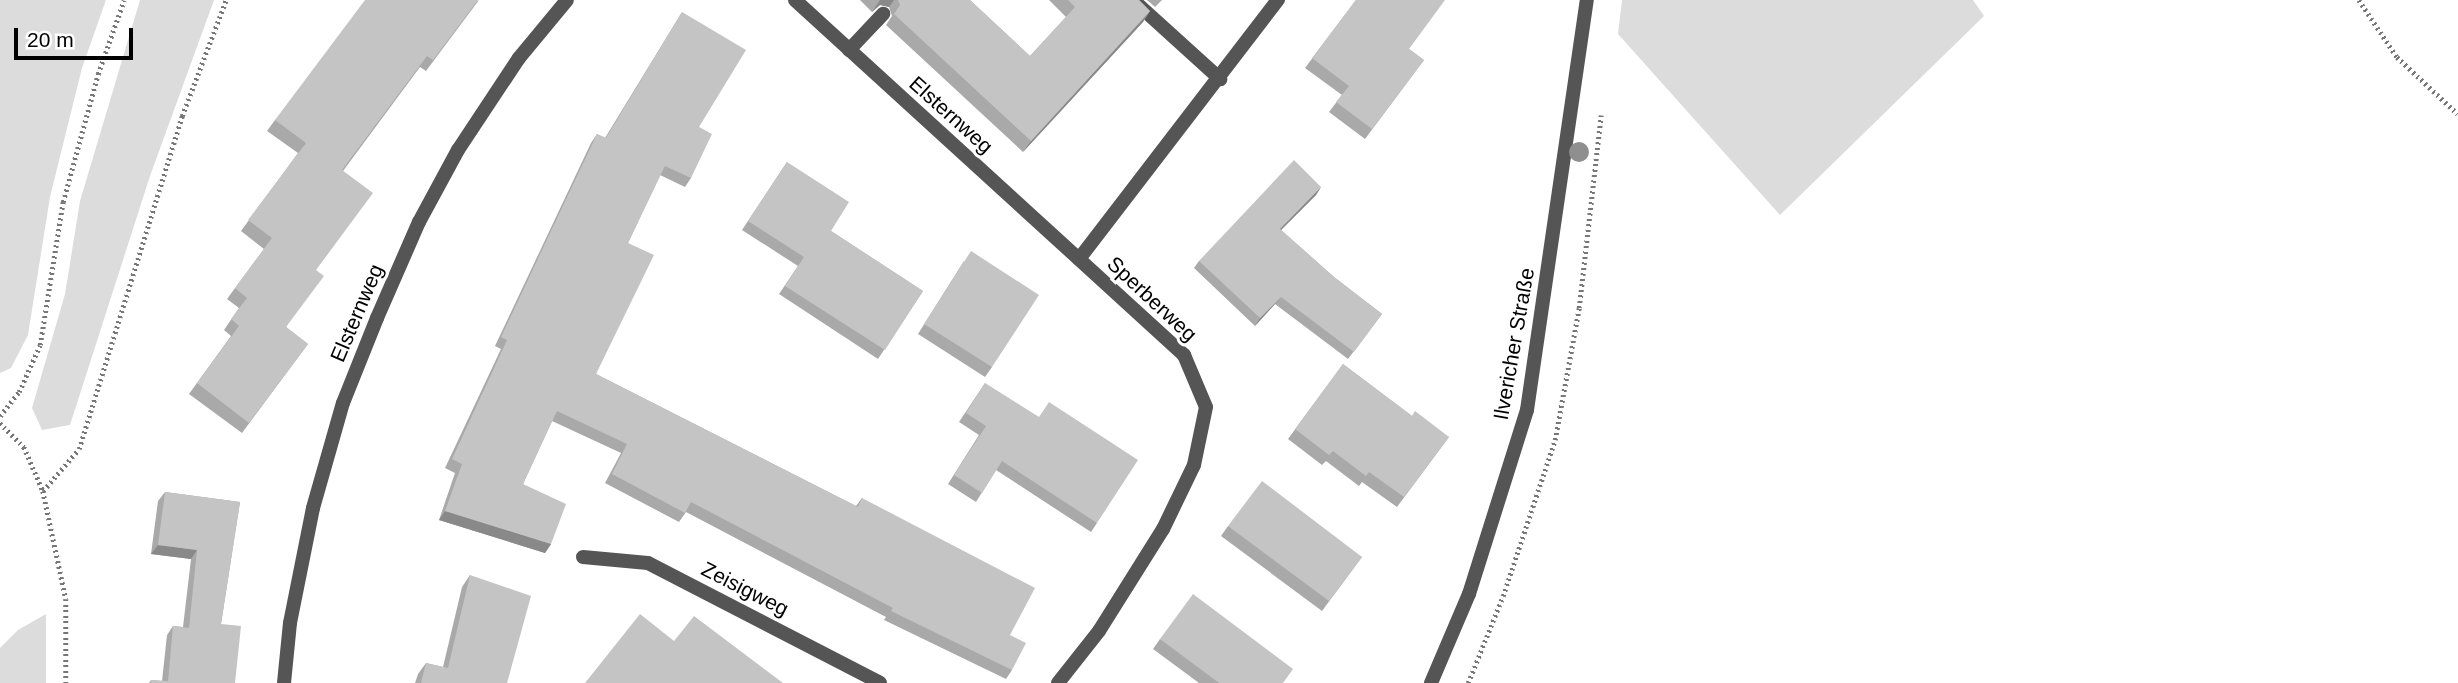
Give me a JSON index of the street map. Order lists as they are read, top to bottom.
{
  "streets": {
    "street": [
      "Elsternweg",
      "Sperberweg",
      "Ilvericher Straße",
      "Zeisigweg"
    ]
  },
  "crossings": [
    ["Elsternweg", "Sperberweg"]
  ],
  "scale_bar": "20 m"
}
